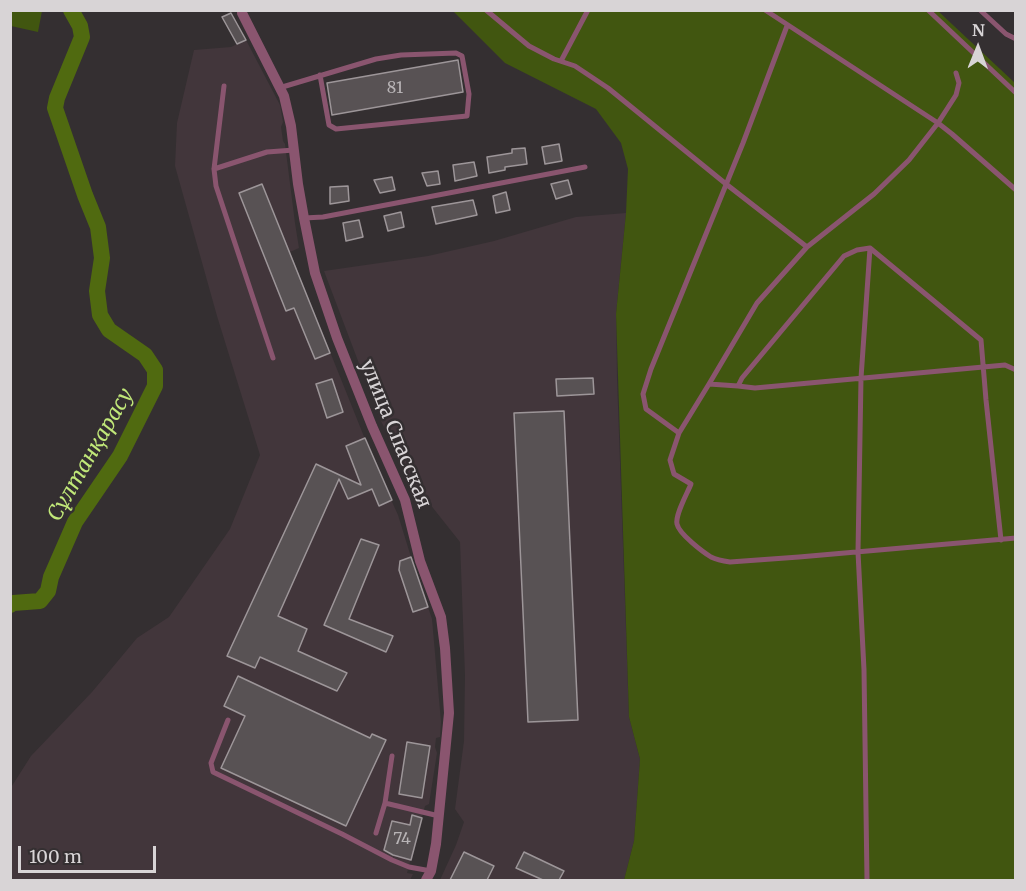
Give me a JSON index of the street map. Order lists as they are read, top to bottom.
{
  "streets": {
    "street": ["улица Спасская"]
  },
  "water": ["Сұлтанқарасу"],
  "house_numbers": ["81", "74"],
  "scale_bar": "100 m",
  "north": "top"
}
